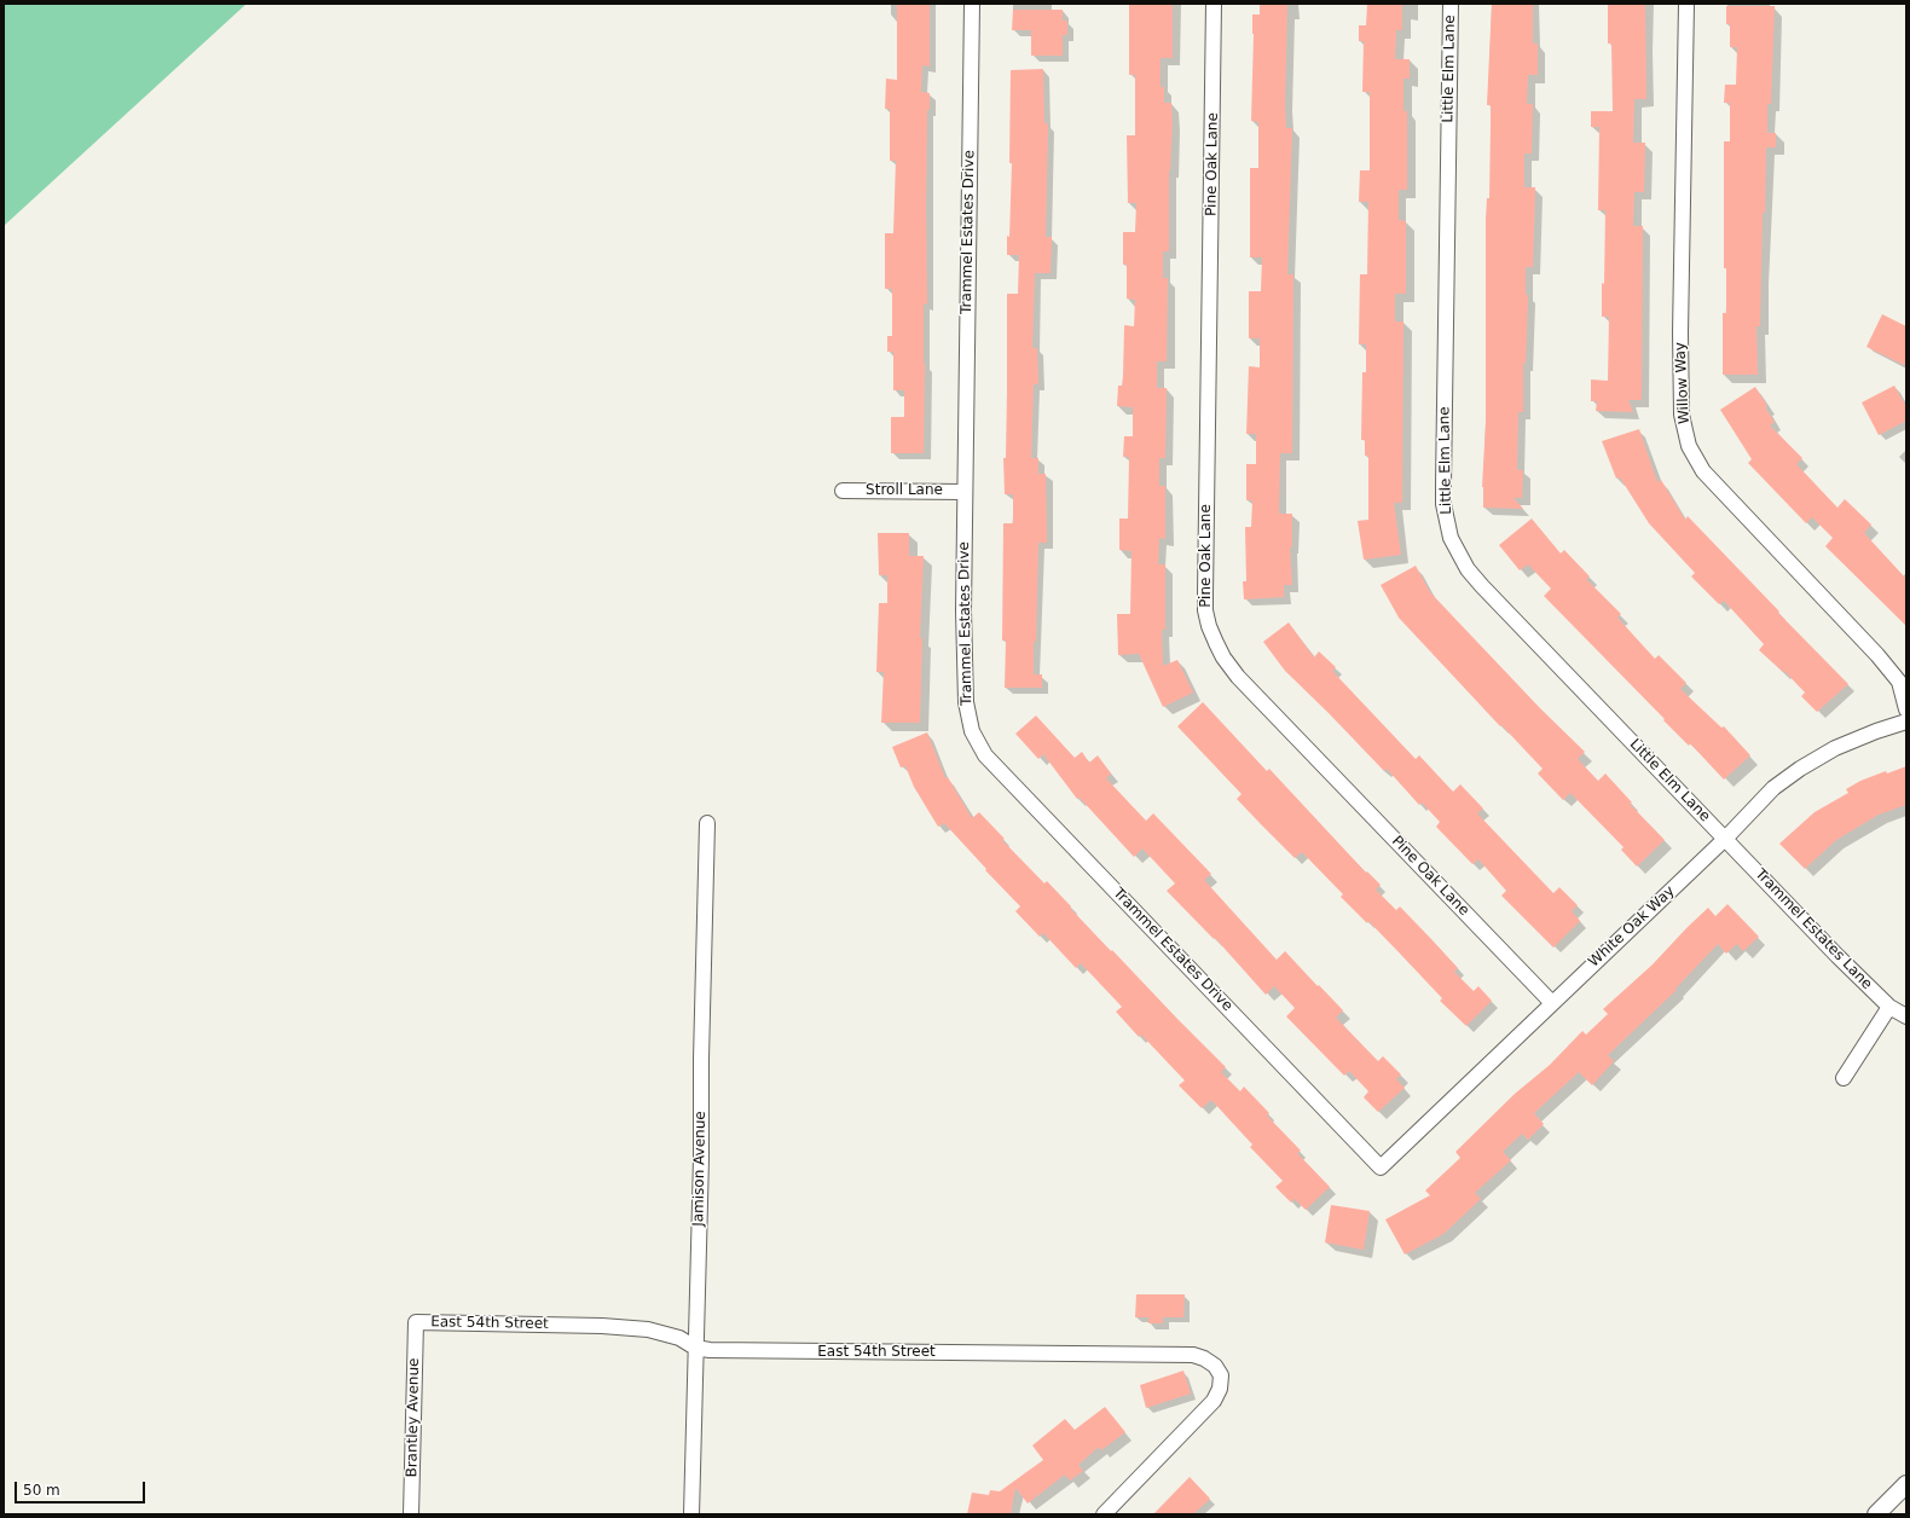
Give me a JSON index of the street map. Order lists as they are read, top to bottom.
{
  "streets": {
    "street": [
      "Little Elm Lane",
      "Pine Oak Lane",
      "Trammel Estates Drive",
      "Willow Way",
      "Stroll Lane",
      "White Oak Way",
      "Trammel Estates Lane",
      "Jamison Avenue",
      "East 54th Street",
      "Brantley Avenue"
    ]
  },
  "crossings": [
    ["Little Elm Lane", "White Oak Way"],
    ["Little Elm Lane", "Trammel Estates Lane"],
    ["Pine Oak Lane", "White Oak Way"],
    ["Trammel Estates Drive", "Stroll Lane"],
    ["Trammel Estates Drive", "White Oak Way"],
    ["White Oak Way", "Trammel Estates Lane"],
    ["Jamison Avenue", "East 54th Street"],
    ["East 54th Street", "Brantley Avenue"]
  ],
  "scale_bar": "50 m"
}
